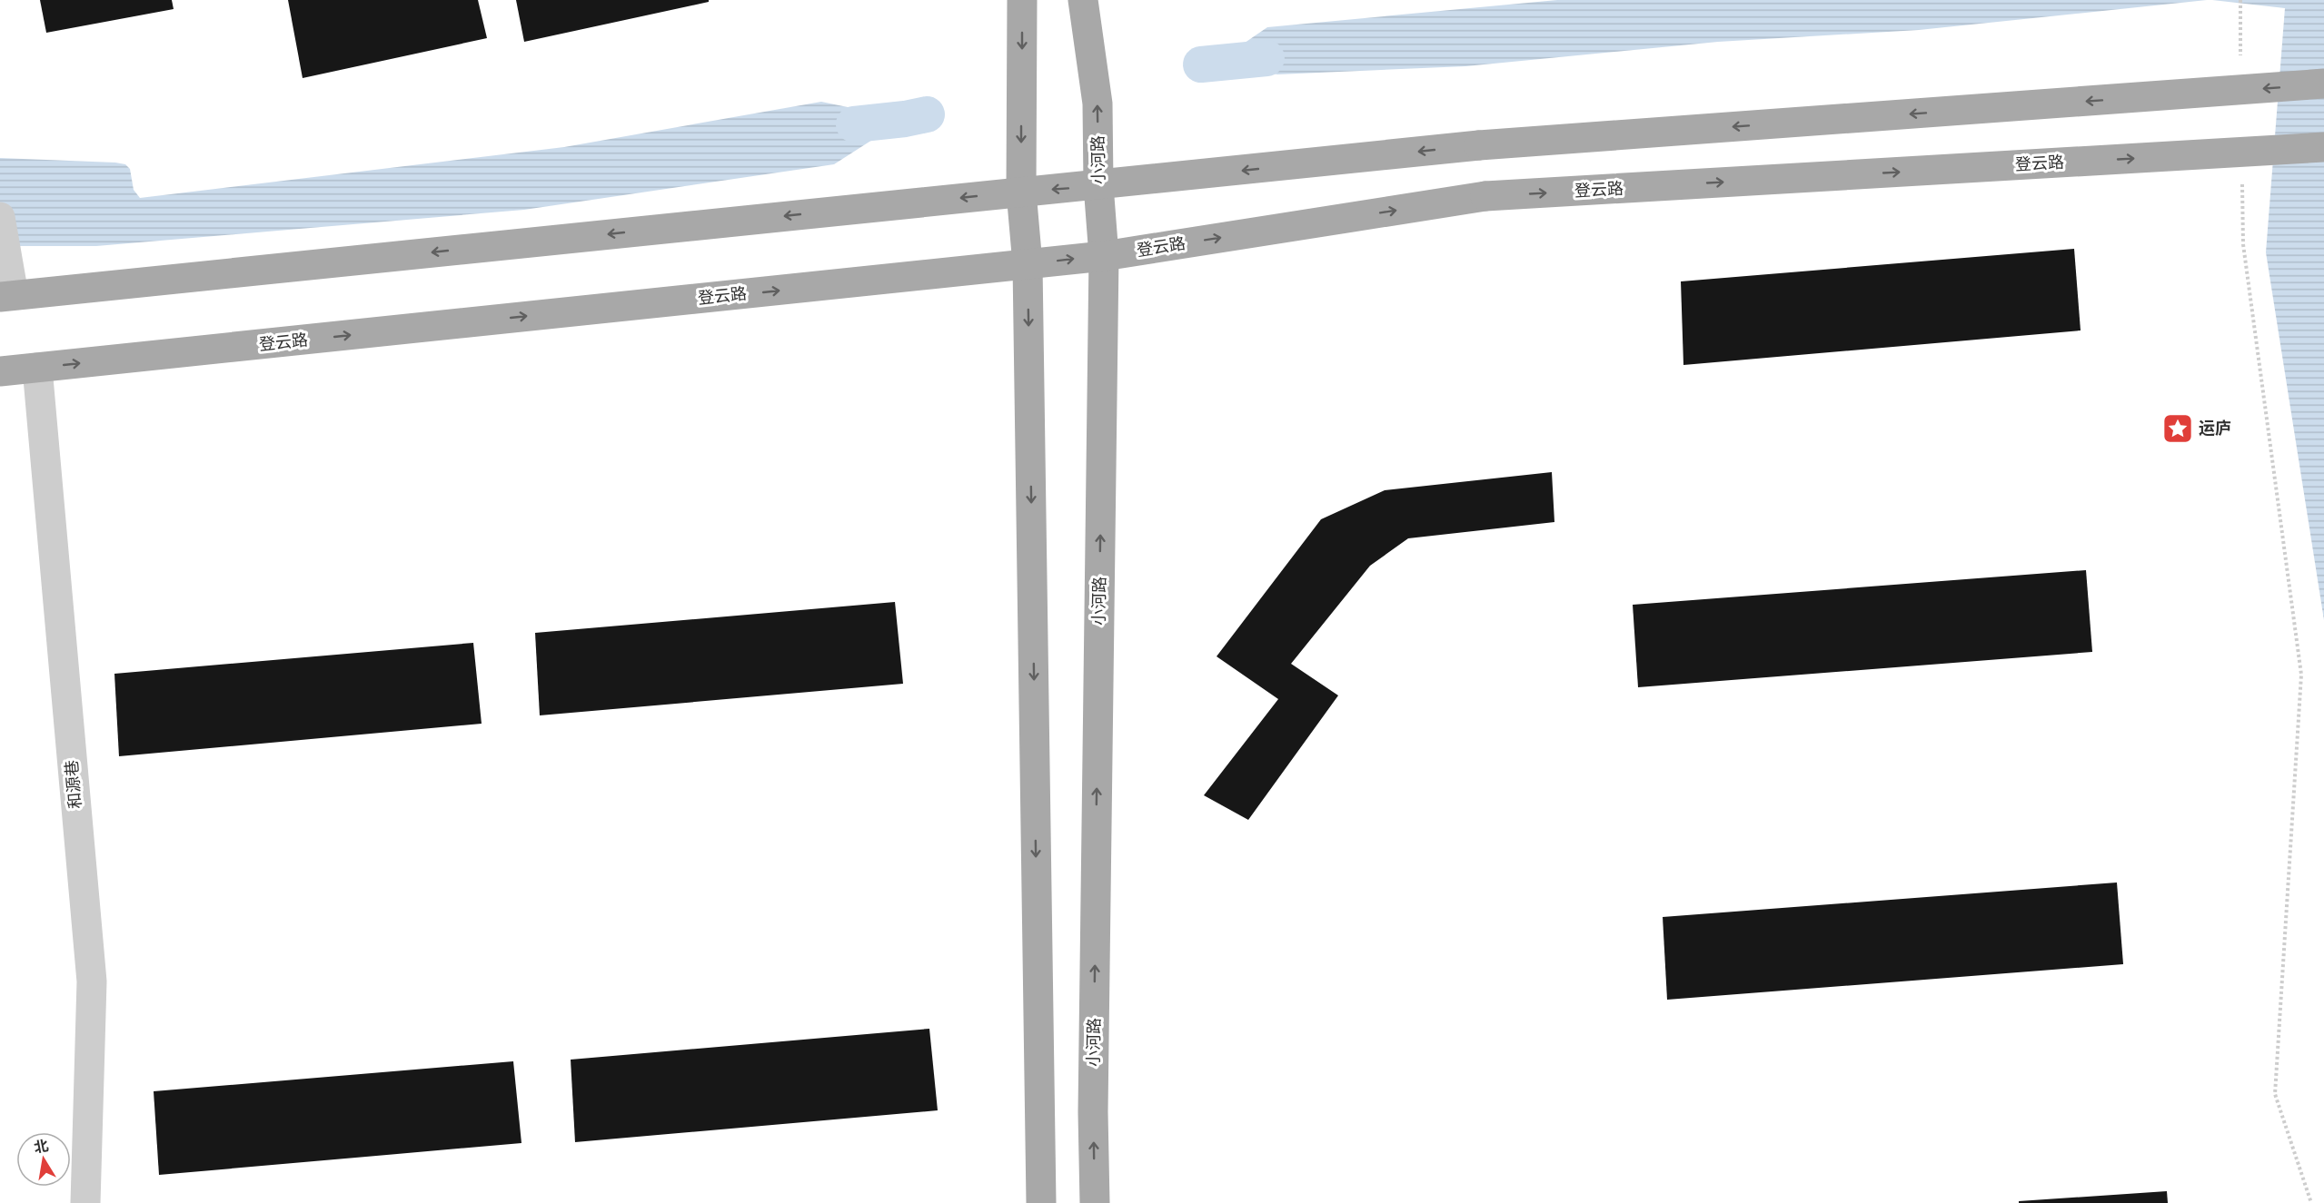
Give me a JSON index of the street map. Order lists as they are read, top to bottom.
{
  "streets": {
    "main road": ["小河路", "登云路"],
    "street": ["和源巷"]
  },
  "crossings": [
    ["小河路", "登云路"],
    ["登云路", "和源巷"]
  ],
  "places": {
    "place": ["运庐"]
  },
  "north": "top"
}
